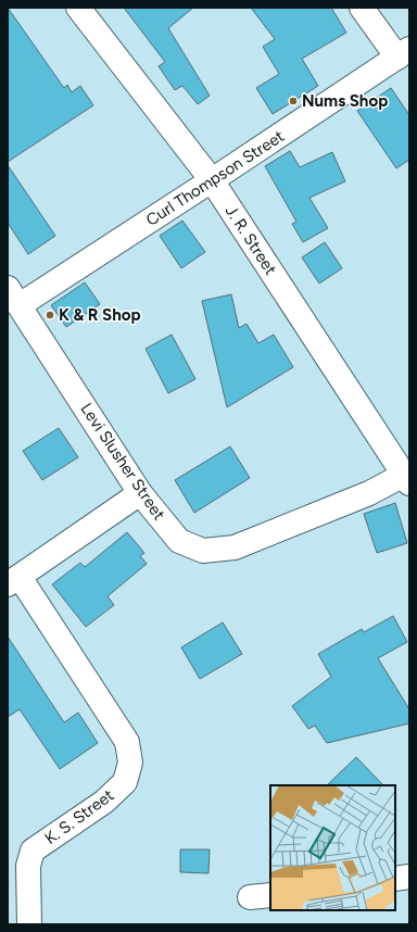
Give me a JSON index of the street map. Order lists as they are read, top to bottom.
{
  "streets": {
    "street": [
      "Curl Thompson Street",
      "J. R. Street",
      "Levi Slusher Street",
      "K. S. Street"
    ]
  },
  "crossings": [
    ["Curl Thompson Street", "J. R. Street"],
    ["Curl Thompson Street", "Levi Slusher Street"],
    ["J. R. Street", "Levi Slusher Street"]
  ],
  "places": ["Nums Shop", "K & R Shop"]
}
